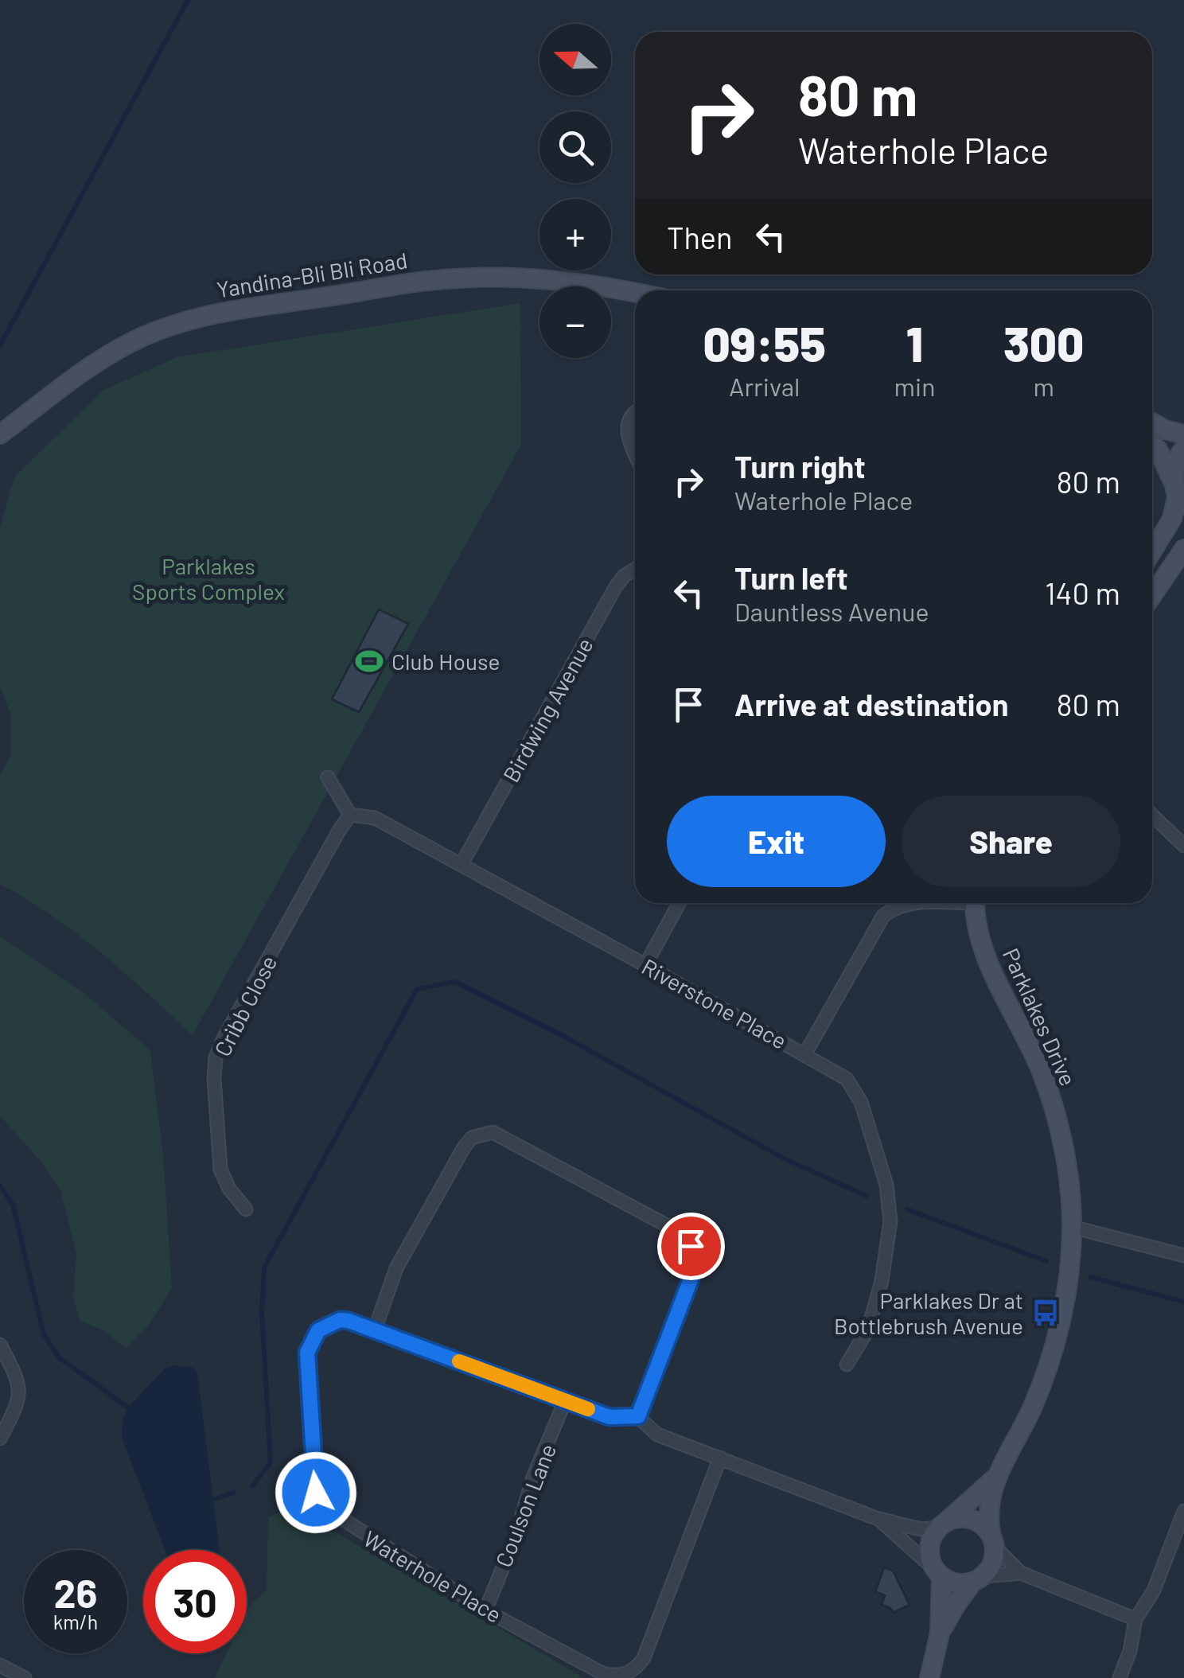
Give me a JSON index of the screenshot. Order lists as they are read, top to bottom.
{
  "streets": {
    "street": [
      "Yandina-Bli Bli Road",
      "Birdwing Avenue",
      "Riverstone Place",
      "Cribb Close",
      "Parklakes Drive",
      "Coulson Lane",
      "Waterhole Place"
    ]
  },
  "crossings": [
    ["Birdwing Avenue", "Riverstone Place"],
    ["Riverstone Place", "Cribb Close"],
    ["Coulson Lane", "Waterhole Place"]
  ],
  "parks": ["Parklakes Sports Complex"],
  "places": {
    "sports": ["Club House"],
    "bus stop": ["Parklakes Dr at Bottlebrush Avenue"]
  },
  "north": "left",
  "page": {
    "map_buttons": ["+", "−"],
    "turn": ["80 m", "Waterhole Place"],
    "then": "Then",
    "eta": [
      "09:55",
      "Arrival",
      "1",
      "min",
      "300",
      "m"
    ],
    "list": [
      {
        "name": "Turn right",
        "note": "Waterhole Place",
        "value": "80 m"
      },
      {
        "name": "Turn left",
        "note": "Dauntless Avenue",
        "value": "140 m"
      },
      {
        "name": "Arrive at destination",
        "value": "80 m"
      }
    ],
    "buttons": ["Exit", "Share"],
    "speed": "26 km/h",
    "limit": "30"
  }
}
